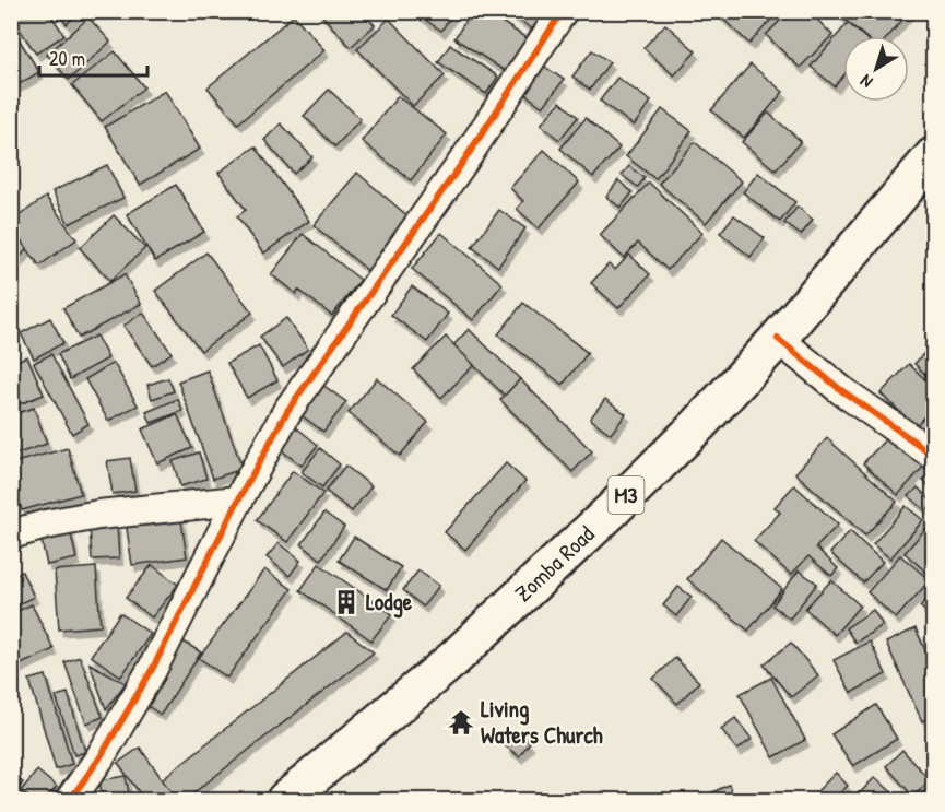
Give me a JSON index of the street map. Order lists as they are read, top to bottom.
{
  "streets": {
    "highway": ["M3", "Zomba Road"]
  },
  "places": {
    "building": ["Lodge"],
    "temple": ["Living Waters Church"]
  },
  "scale_bar": "20 m",
  "north": "bottom left"
}
